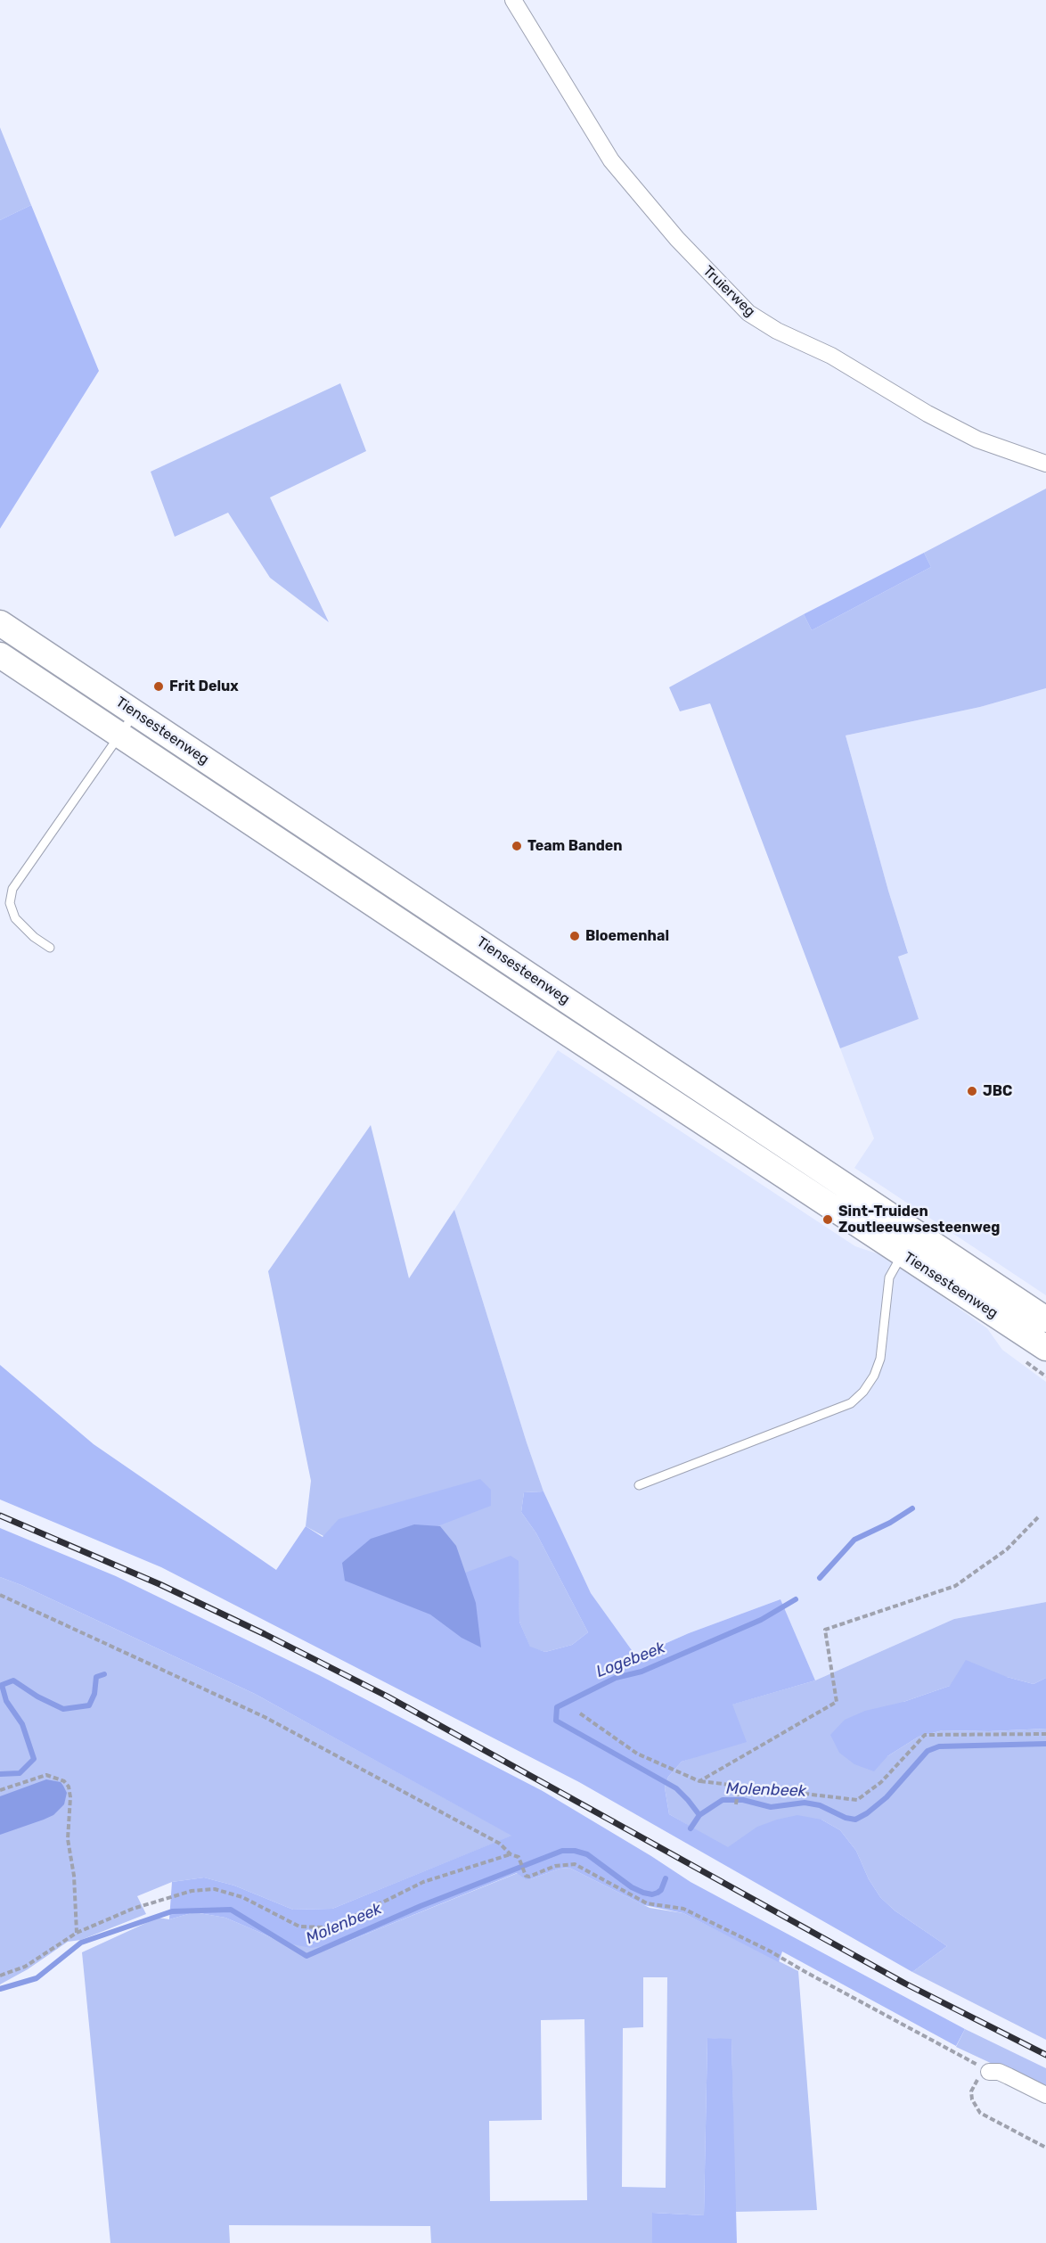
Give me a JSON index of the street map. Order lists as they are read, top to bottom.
{
  "streets": {
    "main road": ["Tiensesteenweg"],
    "street": ["Truierweg"]
  },
  "water": ["Logebeek", "Molenbeek"],
  "places": [
    "Frit Delux",
    "Team Banden",
    "Bloemenhal",
    "JBC",
    "Sint-Truiden Zoutleeuwsesteenweg"
  ]
}
